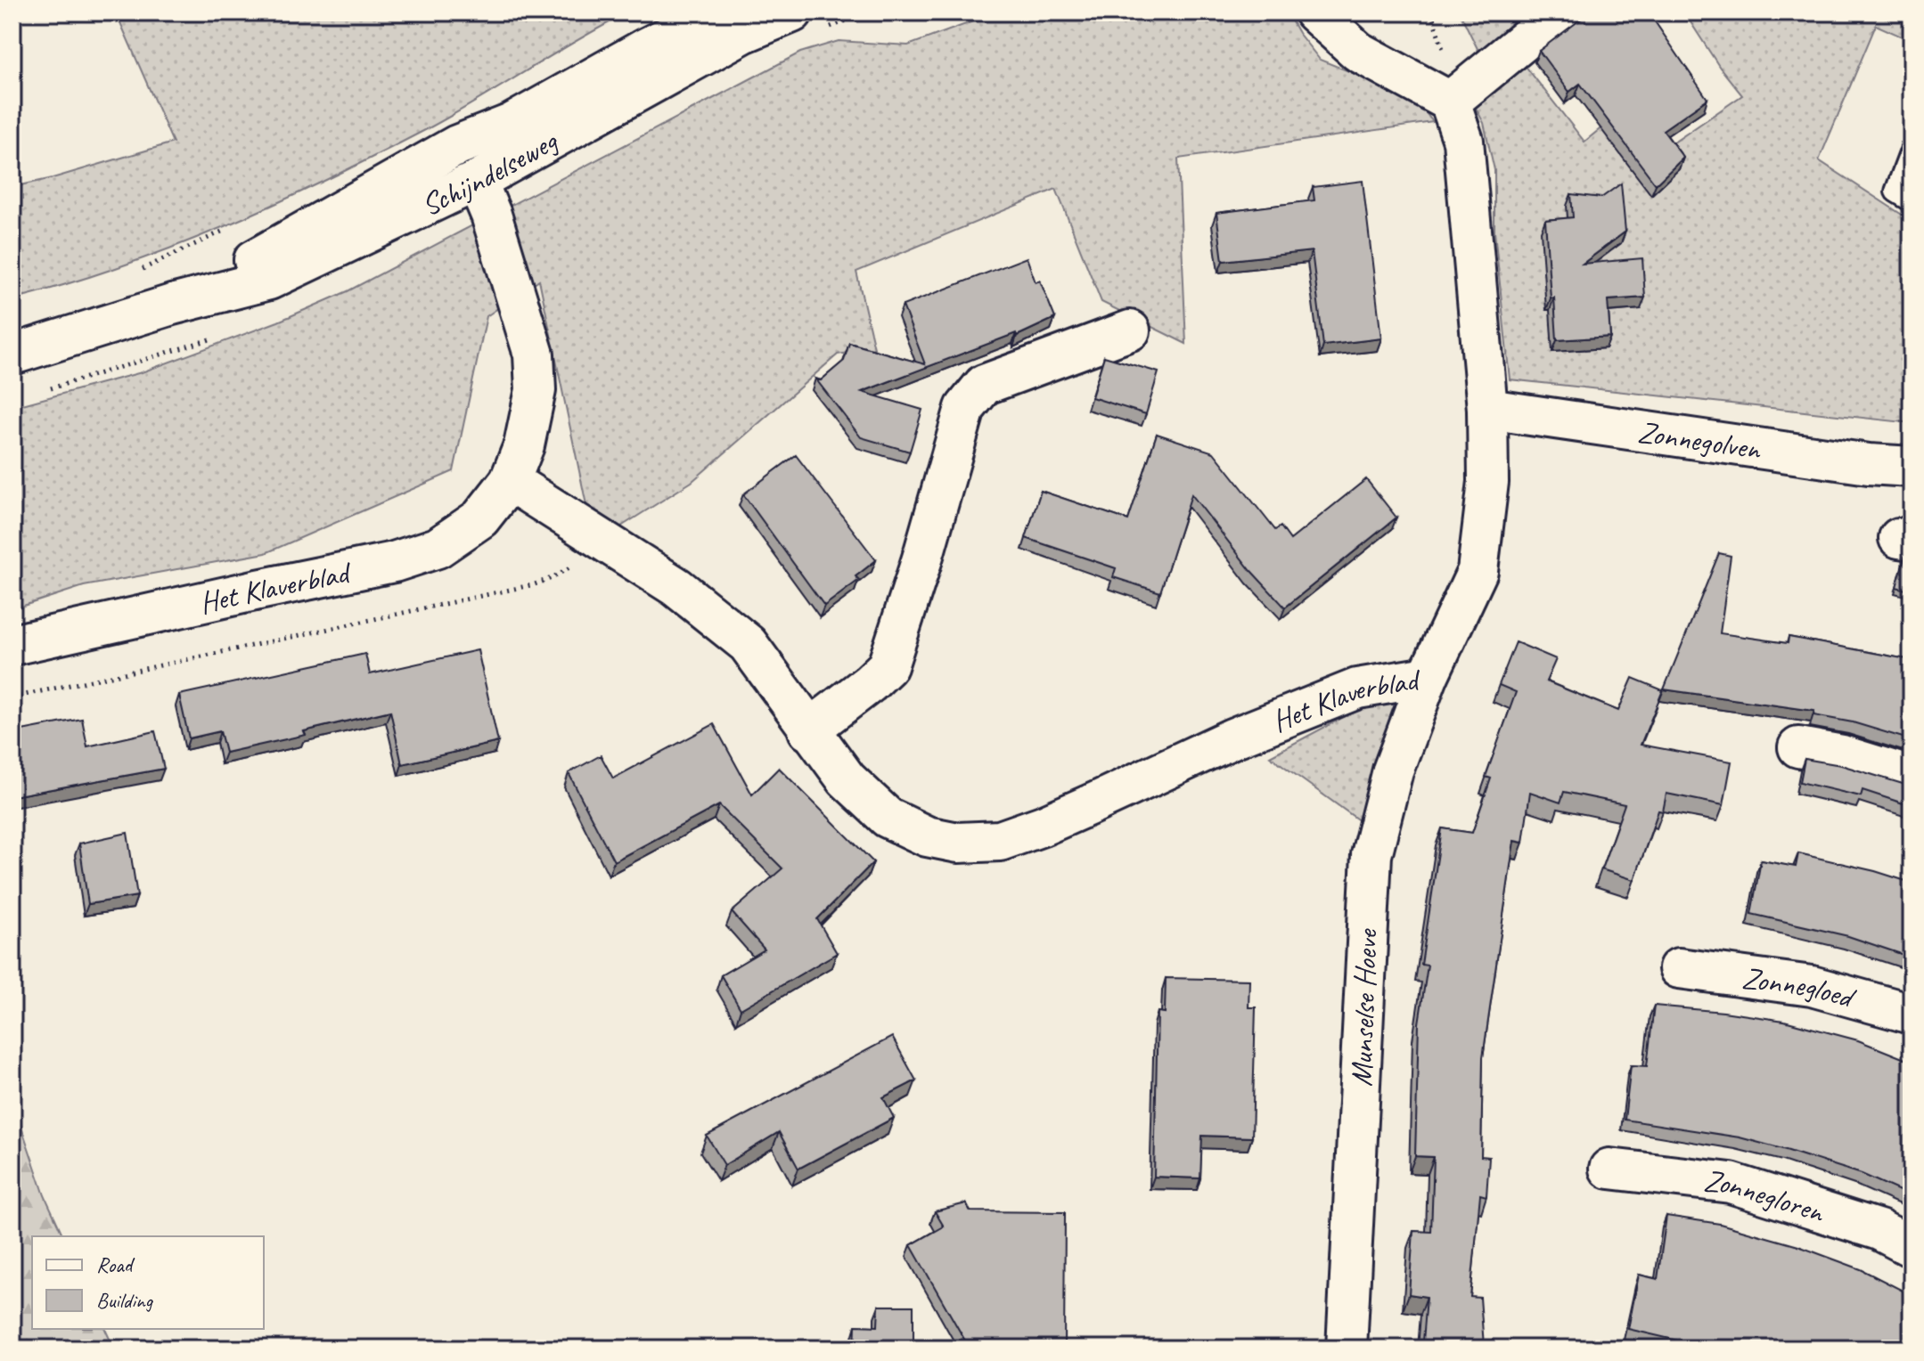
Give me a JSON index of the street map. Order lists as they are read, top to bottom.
{
  "streets": {
    "street": [
      "Schijndelseweg",
      "Zonnegolven",
      "Het Klaverblad",
      "Zonnegloed",
      "Munselse Hoeve",
      "Zonnegloren"
    ]
  },
  "crossings": [
    ["Schijndelseweg", "Het Klaverblad"],
    ["Zonnegolven", "Het Klaverblad"],
    ["Het Klaverblad", "Munselse Hoeve"]
  ],
  "legend": ["Road", "Building"]
}
